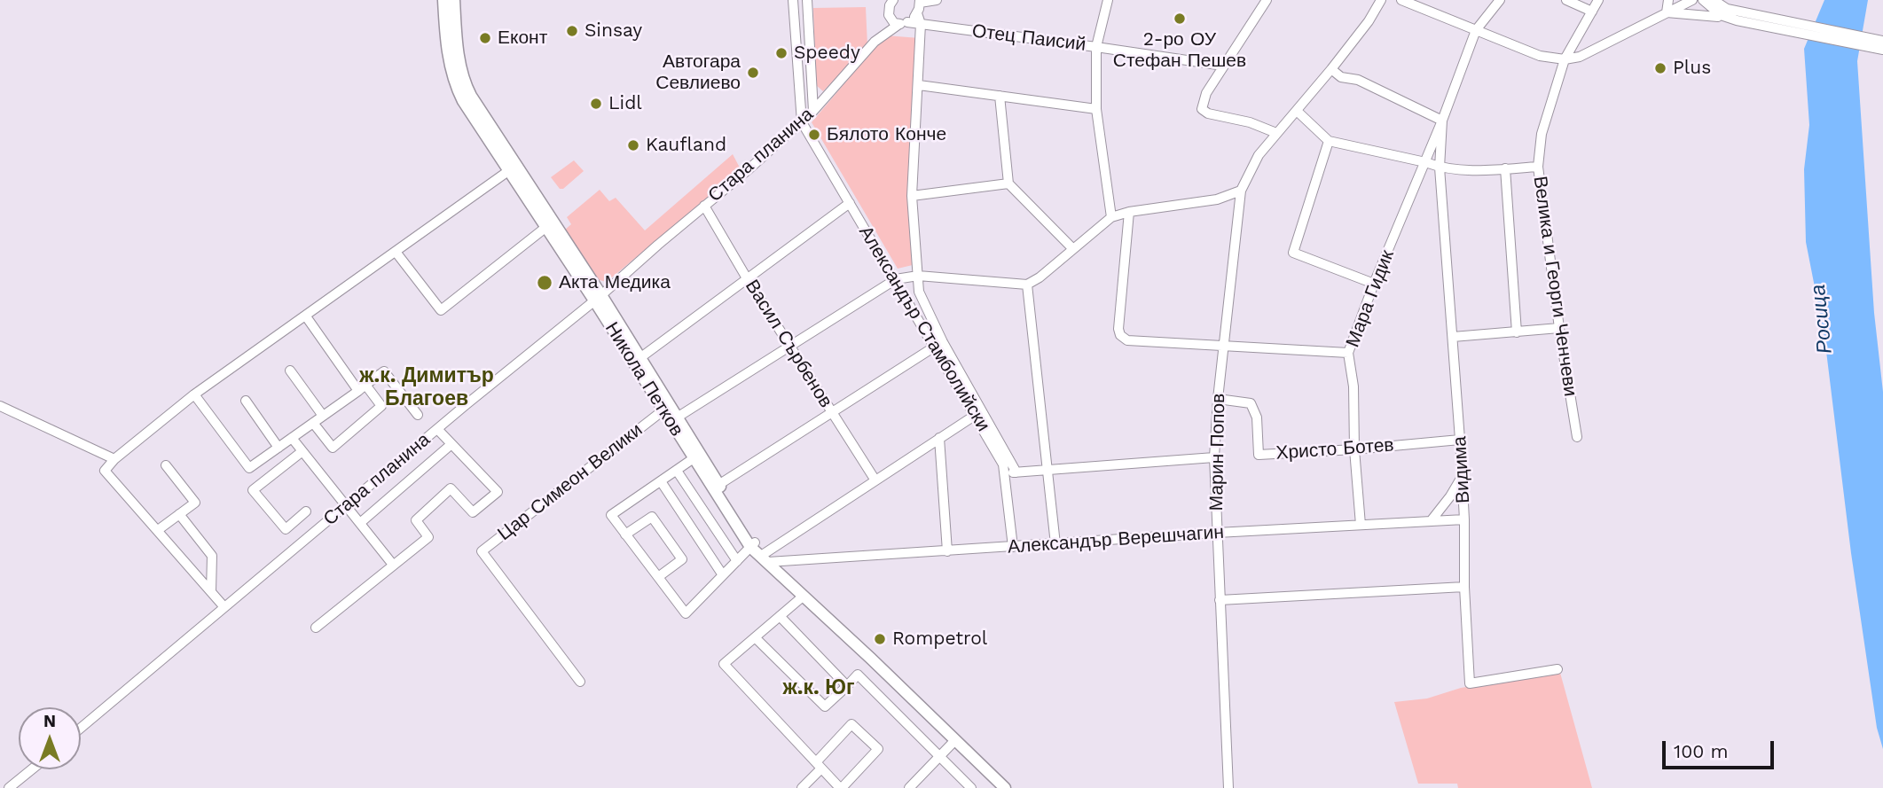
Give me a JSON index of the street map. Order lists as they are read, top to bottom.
{
  "streets": {
    "main road": ["Никола Петков"],
    "street": [
      "Отец Паисий",
      "Стара планина",
      "Велика и Георги Ченчеви",
      "Мара Гидик",
      "Александър Стамболийски",
      "Васил Сърбенов",
      "Христо Ботев",
      "Марин Попов",
      "Видима",
      "Цар Симеон Велики",
      "Александър Верешчагин"
    ]
  },
  "crossings": [
    ["Отец Паисий", "Стара планина"],
    ["Отец Паисий", "Александър Стамболийски"],
    ["Стара планина", "Александър Стамболийски"],
    ["Стара планина", "Васил Сърбенов"],
    ["Стара планина", "Никола Петков"],
    ["Мара Гидик", "Христо Ботев"],
    ["Мара Гидик", "Видима"],
    ["Мара Гидик", "Александър Верешчагин"],
    ["Александър Стамболийски", "Александър Верешчагин"],
    ["Никола Петков", "Цар Симеон Велики"],
    ["Никола Петков", "Александър Верешчагин"],
    ["Христо Ботев", "Марин Попов"],
    ["Христо Ботев", "Видима"],
    ["Марин Попов", "Александър Верешчагин"],
    ["Видима", "Александър Верешчагин"]
  ],
  "districts": ["ж.к. Димитър Благоев", "ж.к. Юг"],
  "water": ["Росица"],
  "places": [
    "2-ро ОУ Стефан Пешев",
    "Sinsay",
    "Еконт",
    "Speedy",
    "Plus",
    "Автогара Севлиево",
    "Lidl",
    "Бялото Конче",
    "Kaufland",
    "Акта Медика",
    "Rompetrol"
  ],
  "scale_bar": "100 m",
  "north": "top"
}
